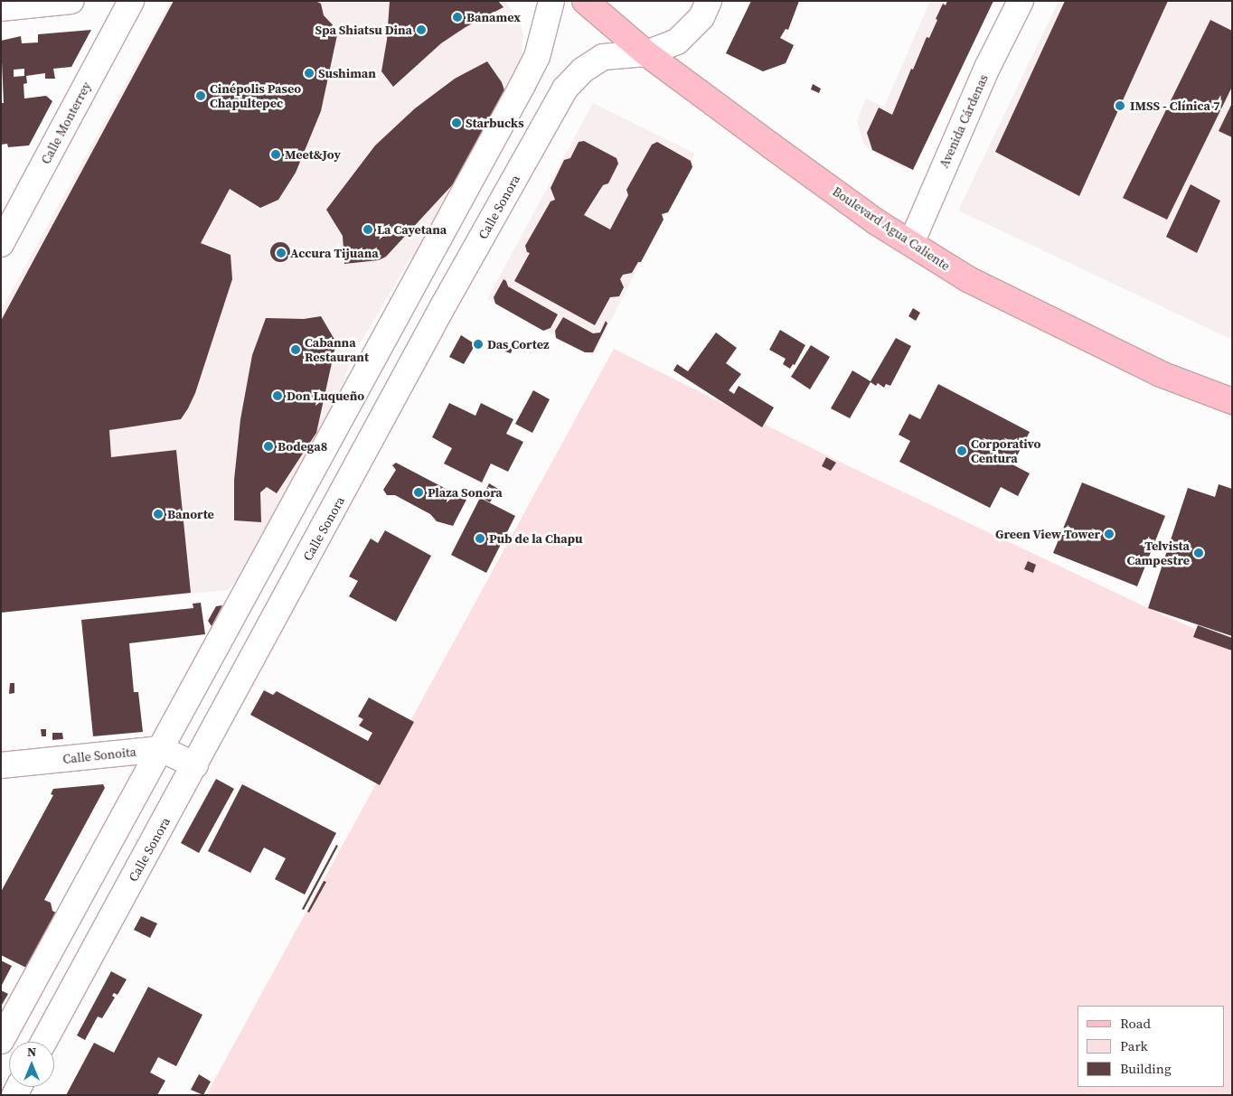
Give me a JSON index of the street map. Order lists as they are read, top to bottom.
{
  "streets": {
    "main road": ["Boulevard Agua Caliente"],
    "street": [
      "Avenida Cárdenas",
      "Calle Monterrey",
      "Calle Sonora",
      "Calle Sonoita"
    ]
  },
  "crossings": [
    ["Avenida Cárdenas", "Boulevard Agua Caliente"],
    ["Calle Sonora", "Boulevard Agua Caliente"]
  ],
  "places": [
    "Banamex",
    "Spa Shiatsu Dina",
    "Sushiman",
    "Cinépolis Paseo Chapultepec",
    "IMSS - Clínica 7",
    "Starbucks",
    "Meet&Joy",
    "La Cayetana",
    "Accura Tijuana",
    "Das Cortez",
    "Cabanna Restaurant",
    "Don Luqueño",
    "Bodega8",
    "Corporativo Centura",
    "Plaza Sonora",
    "Banorte",
    "Green View Tower",
    "Pub de la Chapu",
    "Telvista Campestre"
  ],
  "legend": ["Road", "Park", "Building"],
  "north": "top"
}
